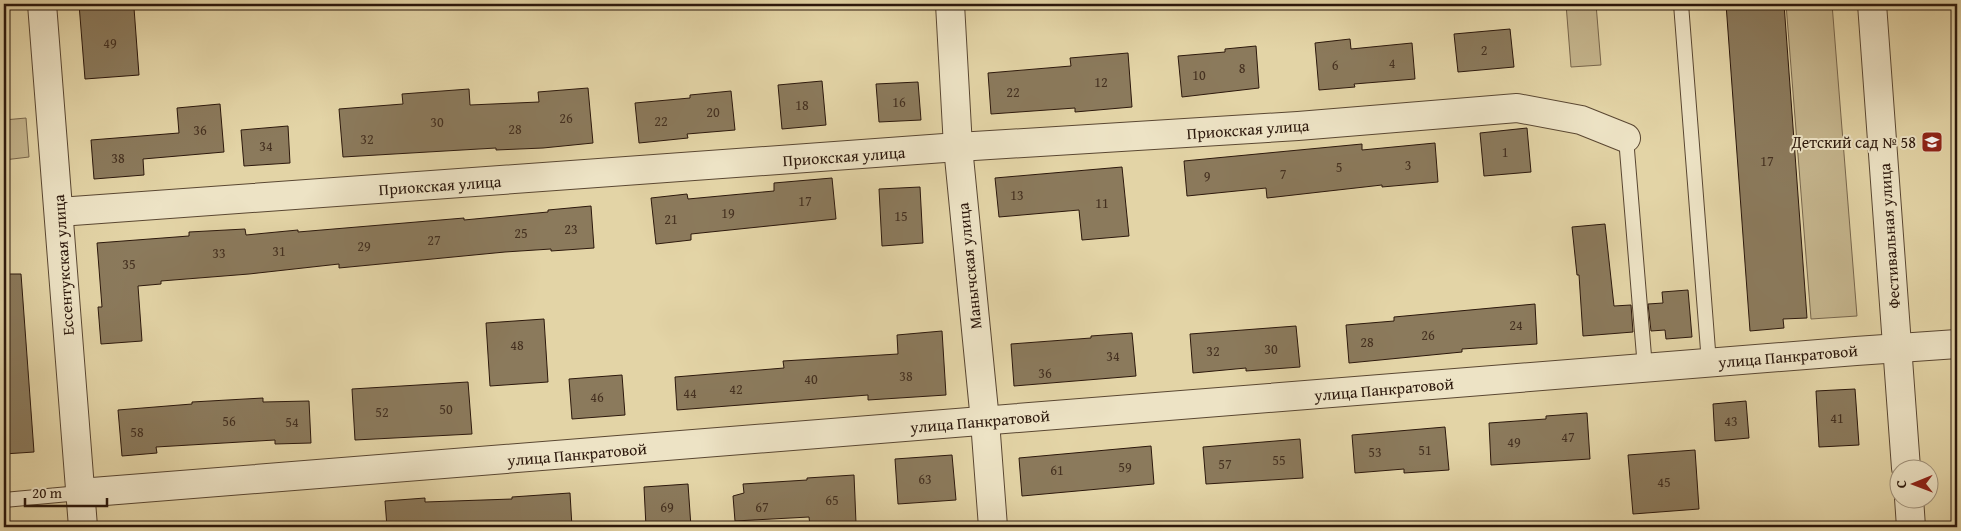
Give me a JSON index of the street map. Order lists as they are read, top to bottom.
{
  "streets": {
    "street": [
      "Приокская улица",
      "Фестивальная улица",
      "Ессентукская улица",
      "Манычская улица",
      "улица Панкратовой"
    ]
  },
  "crossings": [
    ["Приокская улица", "Ессентукская улица"],
    ["Приокская улица", "Манычская улица"],
    ["Фестивальная улица", "улица Панкратовой"],
    ["Ессентукская улица", "улица Панкратовой"],
    ["Манычская улица", "улица Панкратовой"]
  ],
  "places": {
    "school or university": ["Детский сад № 58"]
  },
  "house_numbers": [
    "49",
    "2",
    "4",
    "6",
    "8",
    "10",
    "12",
    "22",
    "16",
    "18",
    "20",
    "26",
    "22",
    "30",
    "28",
    "36",
    "32",
    "34",
    "1",
    "38",
    "17",
    "3",
    "5",
    "7",
    "9",
    "13",
    "17",
    "11",
    "19",
    "15",
    "21",
    "23",
    "25",
    "27",
    "29",
    "31",
    "33",
    "35",
    "24",
    "26",
    "28",
    "48",
    "30",
    "32",
    "34",
    "36",
    "38",
    "40",
    "42",
    "44",
    "46",
    "50",
    "52",
    "41",
    "56",
    "43",
    "54",
    "58",
    "47",
    "49",
    "51",
    "53",
    "55",
    "57",
    "59",
    "61",
    "63",
    "45",
    "65",
    "69",
    "67"
  ],
  "scale_bar": "20 m",
  "north": "left"
}
